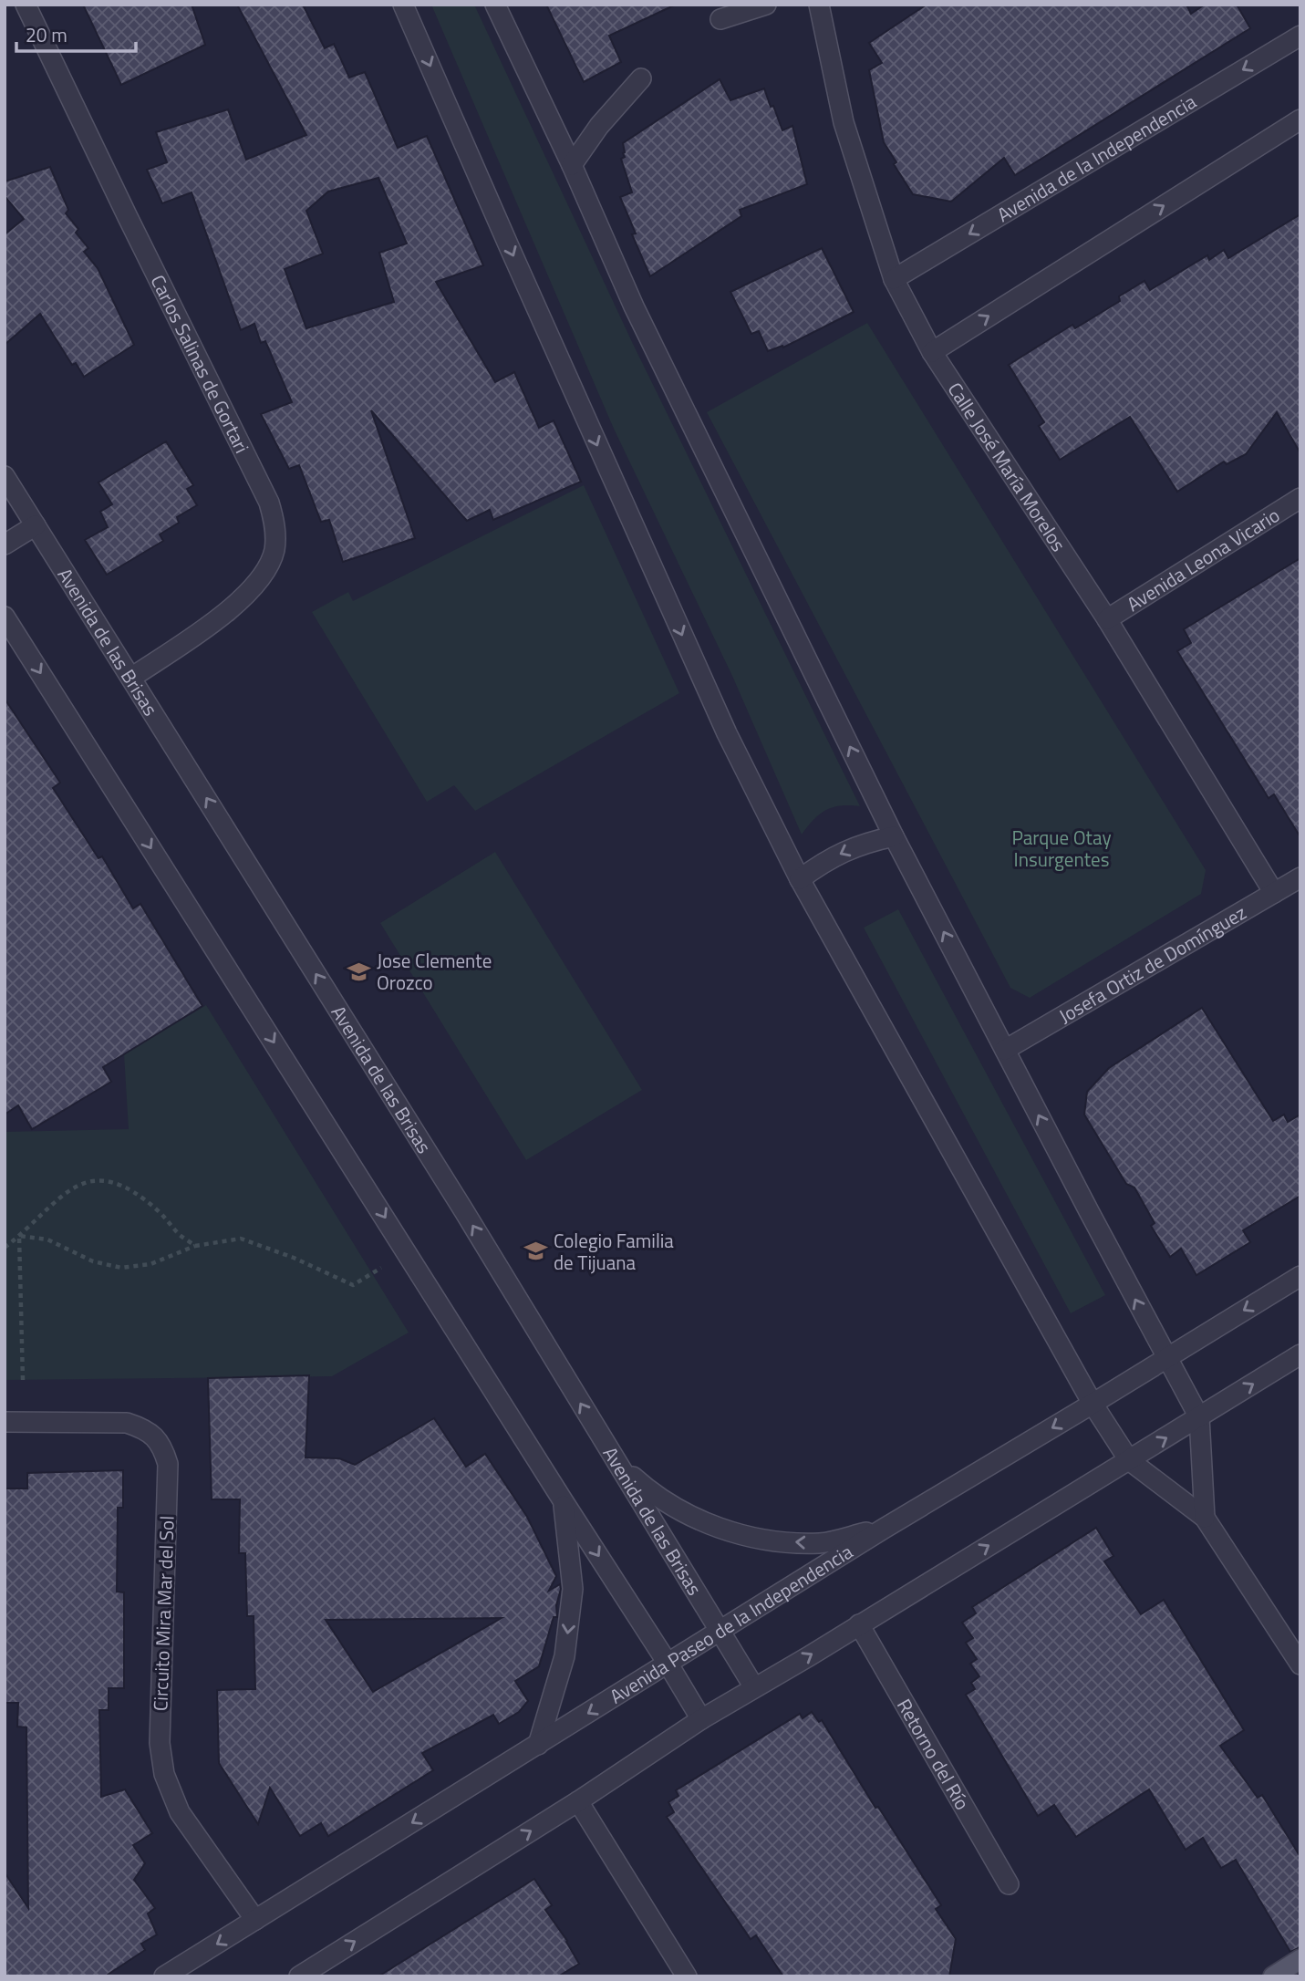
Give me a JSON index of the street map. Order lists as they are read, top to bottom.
{
  "streets": {
    "street": [
      "Avenida de la Independencia",
      "Carlos Salinas de Gortari",
      "Calle José María Morelos",
      "Avenida Leona Vicario",
      "Avenida de las Brisas",
      "Josefa Ortiz de Domínguez",
      "Circuito Mira Mar del Sol",
      "Avenida Paseo de la Independencia",
      "Retorno del Río"
    ]
  },
  "crossings": [
    ["Avenida de la Independencia", "Calle José María Morelos"],
    ["Carlos Salinas de Gortari", "Avenida de las Brisas"],
    ["Calle José María Morelos", "Avenida Leona Vicario"],
    ["Calle José María Morelos", "Josefa Ortiz de Domínguez"],
    ["Avenida de las Brisas", "Avenida Paseo de la Independencia"],
    ["Circuito Mira Mar del Sol", "Avenida Paseo de la Independencia"]
  ],
  "parks": ["Parque Otay Insurgentes"],
  "places": {
    "school or university": ["Jose Clemente Orozco", "Colegio Familia de Tijuana"]
  },
  "scale_bar": "20 m"
}
